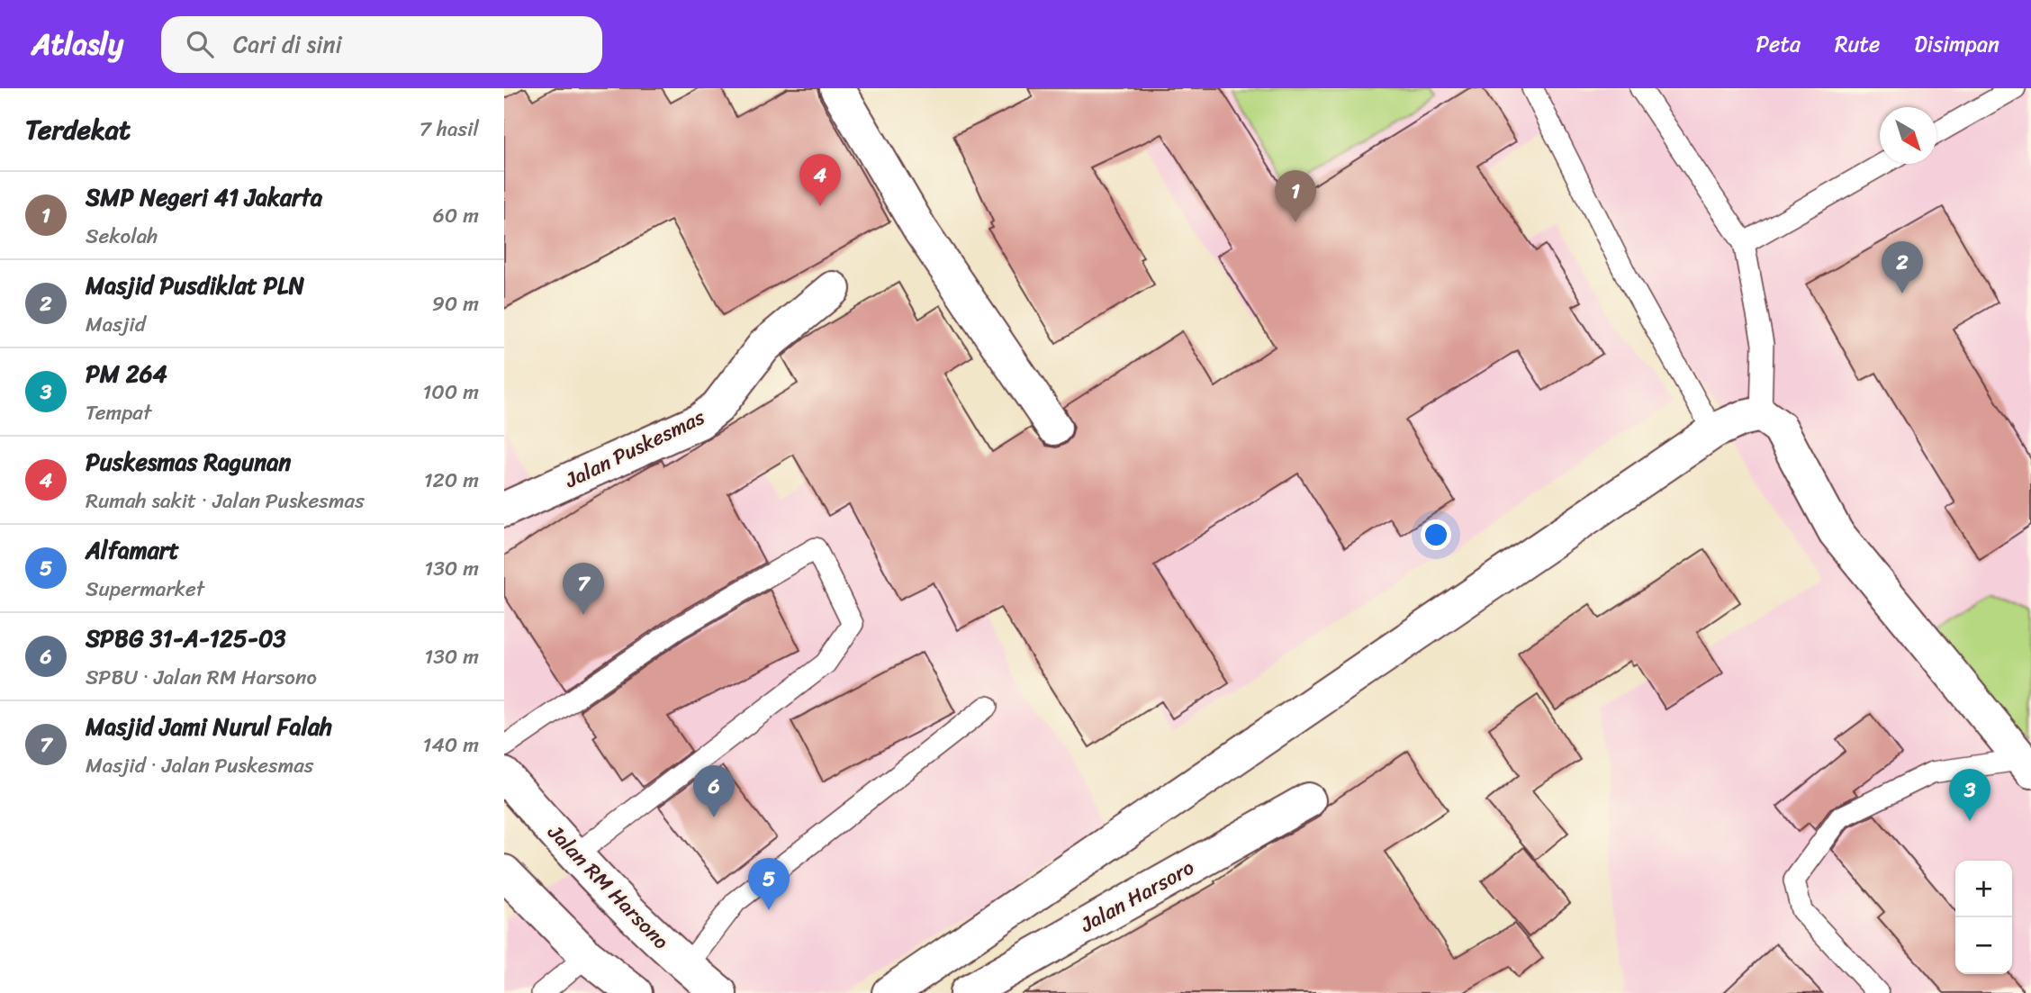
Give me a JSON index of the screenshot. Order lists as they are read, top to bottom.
{
  "streets": {
    "street": ["Jalan Puskesmas", "Jalan RM Harsono", "Jalan Harsoro"]
  },
  "north": "bottom right",
  "page": {
    "header": "Atlasly",
    "search": "Cari di sini",
    "nav": ["Peta", "Rute", "Disimpan"],
    "heading": ["Terdekat", "7 hasil"],
    "pins": [
      "4",
      "1",
      "2",
      "7",
      "6",
      "3",
      "5"
    ],
    "list": [
      {
        "mark": "1",
        "name": "SMP Negeri 41 Jakarta",
        "note": "Sekolah",
        "value": "60 m"
      },
      {
        "mark": "2",
        "name": "Masjid Pusdiklat PLN",
        "note": "Masjid",
        "value": "90 m"
      },
      {
        "mark": "3",
        "name": "PM 264",
        "note": "Tempat",
        "value": "100 m"
      },
      {
        "mark": "4",
        "name": "Puskesmas Ragunan",
        "note": "Rumah sakit · Jalan Puskesmas",
        "value": "120 m"
      },
      {
        "mark": "5",
        "name": "Alfamart",
        "note": "Supermarket",
        "value": "130 m"
      },
      {
        "mark": "6",
        "name": "SPBG 31-A-125-03",
        "note": "SPBU · Jalan RM Harsono",
        "value": "130 m"
      },
      {
        "mark": "7",
        "name": "Masjid Jami Nurul Falah",
        "note": "Masjid · Jalan Puskesmas",
        "value": "140 m"
      }
    ],
    "map_buttons": ["+", "−"]
  }
}
